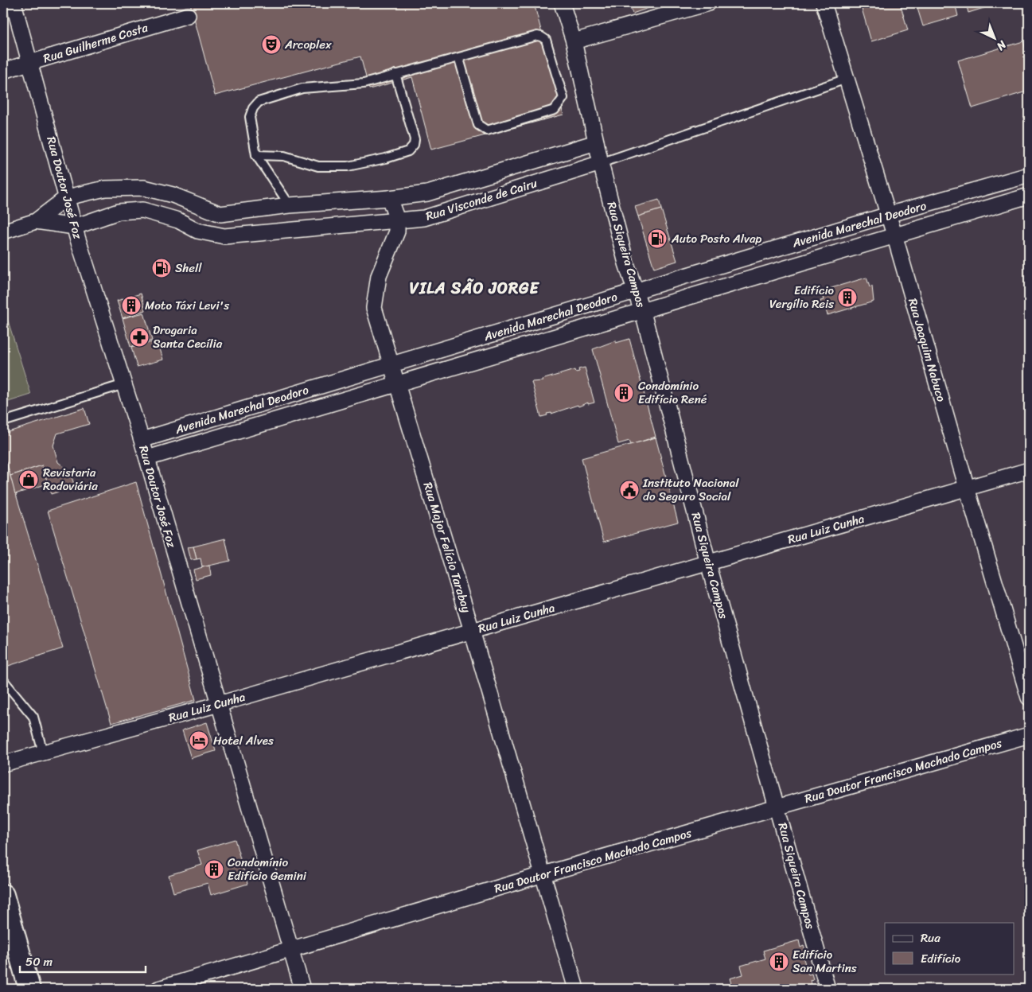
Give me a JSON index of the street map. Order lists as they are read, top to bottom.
{
  "streets": {
    "street": [
      "Rua Guilherme Costa",
      "Rua Doutor José Foz",
      "Rua Visconde de Cairu",
      "Avenida Marechal Deodoro",
      "Rua Siqueira Campos",
      "Rua Joaquim Nabuco",
      "Rua Luiz Cunha",
      "Rua Major Felício Tarabay",
      "Rua Doutor Francisco Machado Campos"
    ]
  },
  "crossings": [
    ["Rua Guilherme Costa", "Rua Doutor José Foz"],
    ["Rua Doutor José Foz", "Rua Visconde de Cairu"],
    ["Rua Doutor José Foz", "Avenida Marechal Deodoro"],
    ["Rua Doutor José Foz", "Rua Luiz Cunha"],
    ["Rua Doutor José Foz", "Rua Doutor Francisco Machado Campos"],
    ["Rua Visconde de Cairu", "Rua Siqueira Campos"],
    ["Rua Visconde de Cairu", "Rua Joaquim Nabuco"],
    ["Rua Visconde de Cairu", "Rua Major Felício Tarabay"],
    ["Avenida Marechal Deodoro", "Rua Siqueira Campos"],
    ["Avenida Marechal Deodoro", "Rua Joaquim Nabuco"],
    ["Avenida Marechal Deodoro", "Rua Major Felício Tarabay"],
    ["Rua Siqueira Campos", "Rua Luiz Cunha"],
    ["Rua Siqueira Campos", "Rua Doutor Francisco Machado Campos"],
    ["Rua Joaquim Nabuco", "Rua Luiz Cunha"],
    ["Rua Luiz Cunha", "Rua Major Felício Tarabay"],
    ["Rua Major Felício Tarabay", "Rua Doutor Francisco Machado Campos"]
  ],
  "districts": ["VILA SÃO JORGE"],
  "places": {
    "theatre": ["Arcoplex"],
    "fuel station": ["Auto Posto Alvap", "Shell"],
    "building": [
      "Edifício Vergílio Reis",
      "Moto Táxi Levi's",
      "Condomínio Edifício René",
      "Condomínio Edifício Gemini",
      "Edifício San Martins"
    ],
    "pharmacy": ["Drogaria Santa Cecília"],
    "shop": ["Revistaria Rodoviária"],
    "public building": ["Instituto Nacional do Seguro Social"],
    "hotel": ["Hotel Alves"]
  },
  "legend": ["Rua", "Edifício"],
  "scale_bar": "50 m",
  "north": "bottom right"
}
